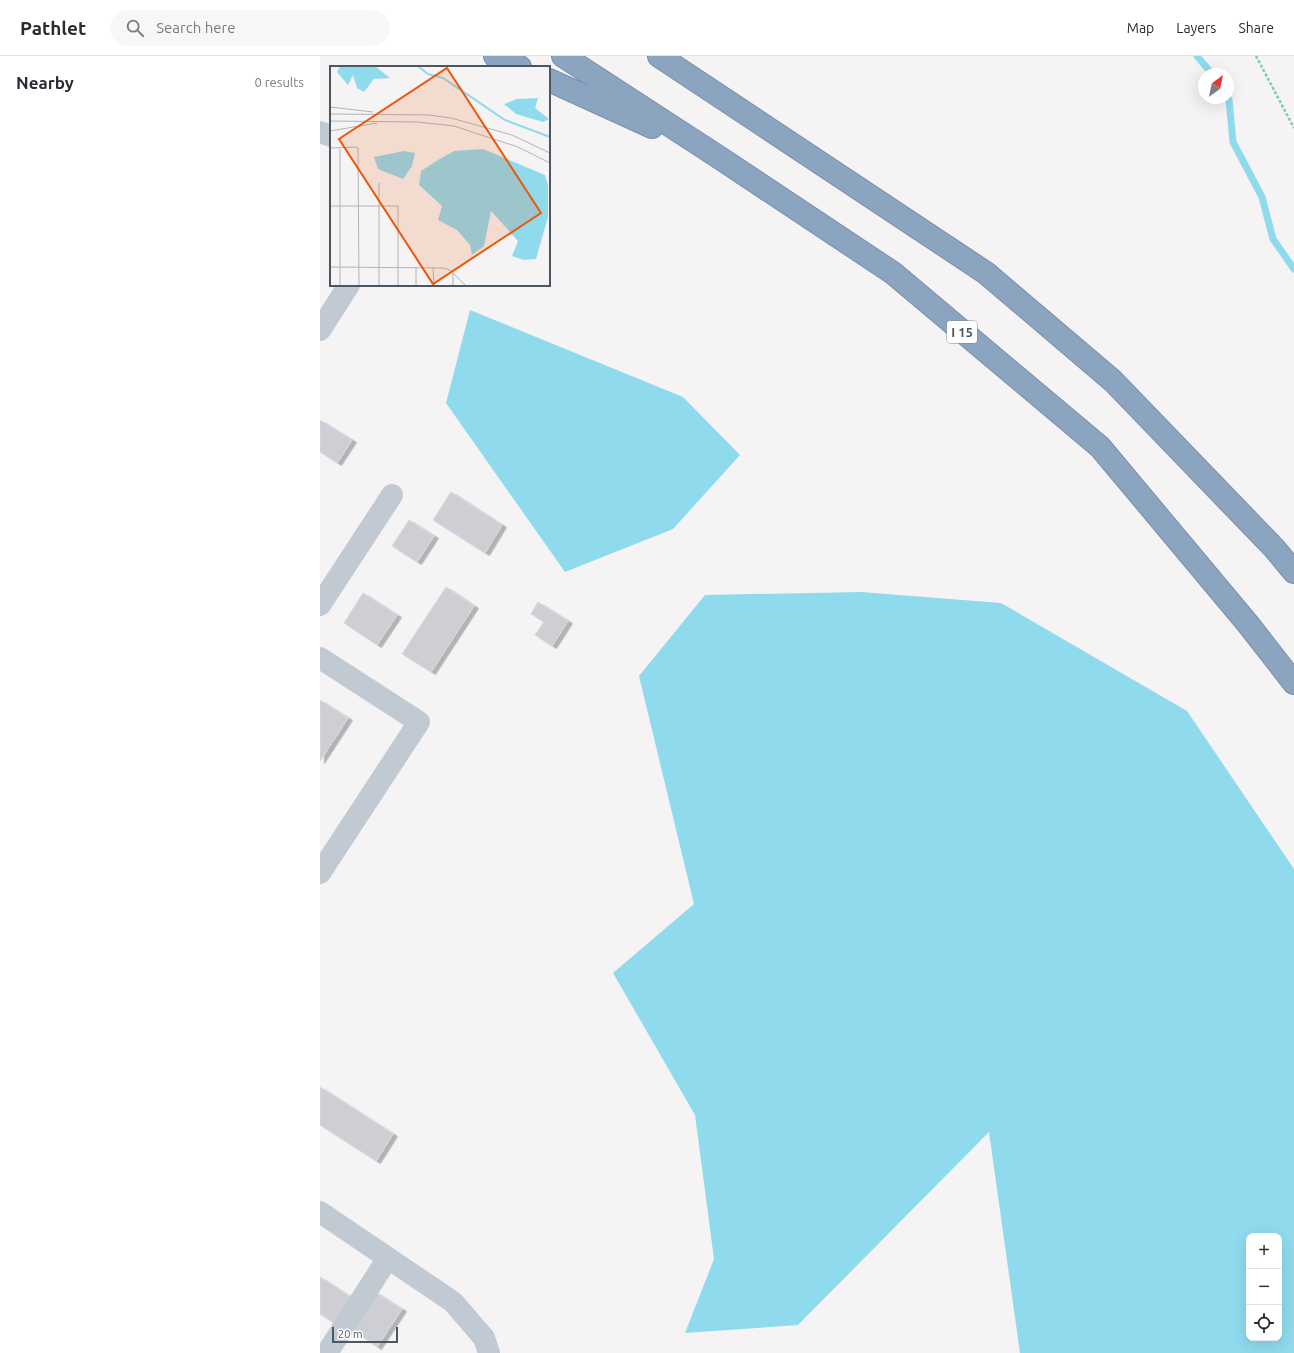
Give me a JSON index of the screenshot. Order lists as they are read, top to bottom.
{
  "streets": {
    "highway": ["I 15"]
  },
  "scale_bar": "20 m",
  "north": "top right",
  "page": {
    "header": "Pathlet",
    "search": "Search here",
    "nav": ["Map", "Layers", "Share"],
    "heading": ["Nearby", "0 results"],
    "map_buttons": ["+", "−"],
    "scale": "20 m"
  }
}
